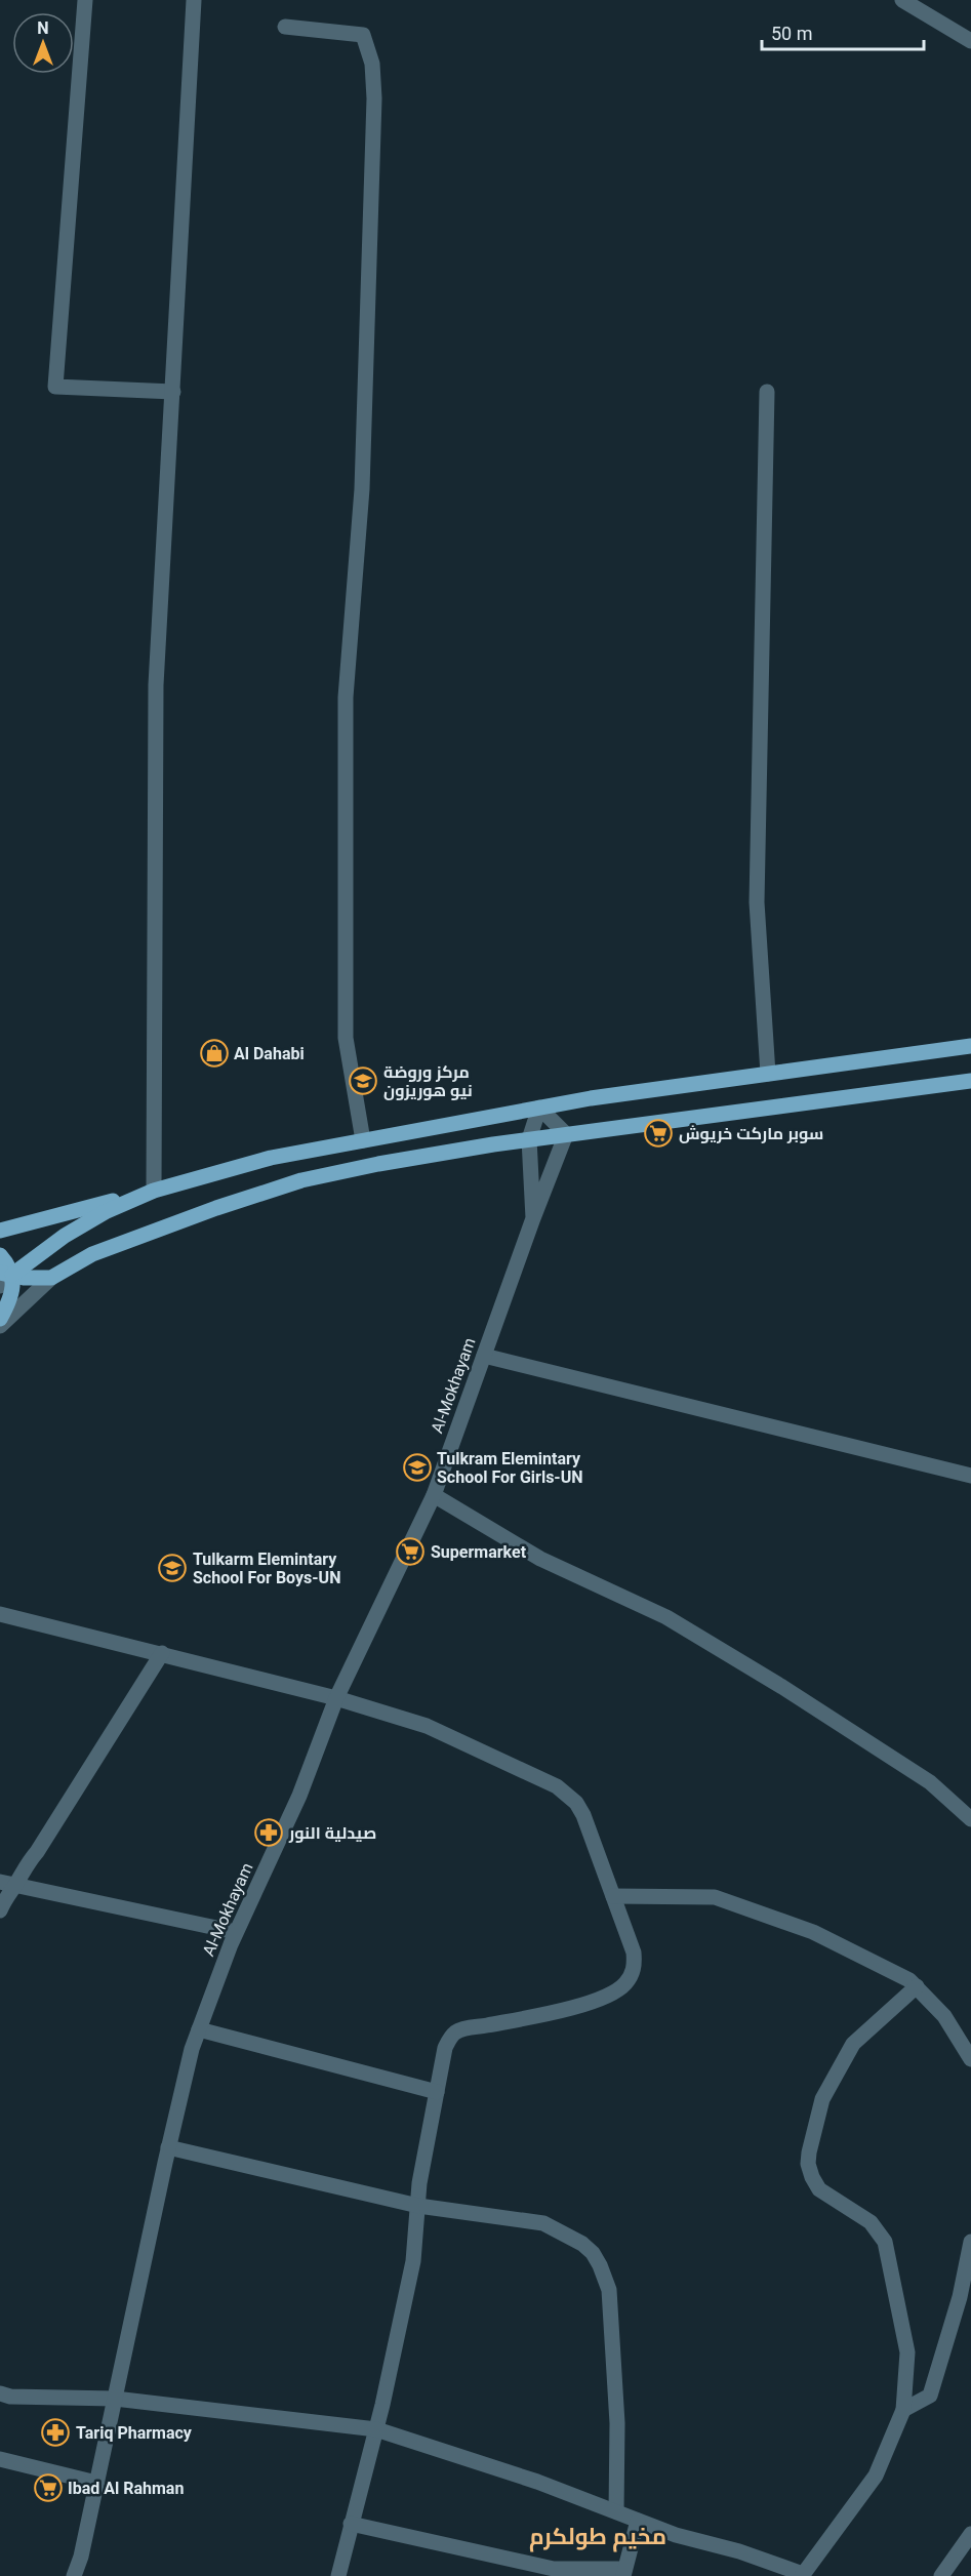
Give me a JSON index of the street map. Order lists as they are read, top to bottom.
{
  "streets": {
    "street": ["Al-Mokhayam"]
  },
  "districts": ["مخيم طولكرم"],
  "places": {
    "shop": ["Al Dahabi"],
    "school or university": ["مركز وروضة نيو هوريزون", "Tulkram Elemintary School For Girls-UN", "Tulkarm Elemintary School For Boys-UN"],
    "supermarket": ["سوبر ماركت خريوش", "Supermarket", "Ibad Al Rahman"],
    "pharmacy": ["صيدلية النور", "Tariq Pharmacy"]
  },
  "scale_bar": "50 m",
  "north": "top"
}
